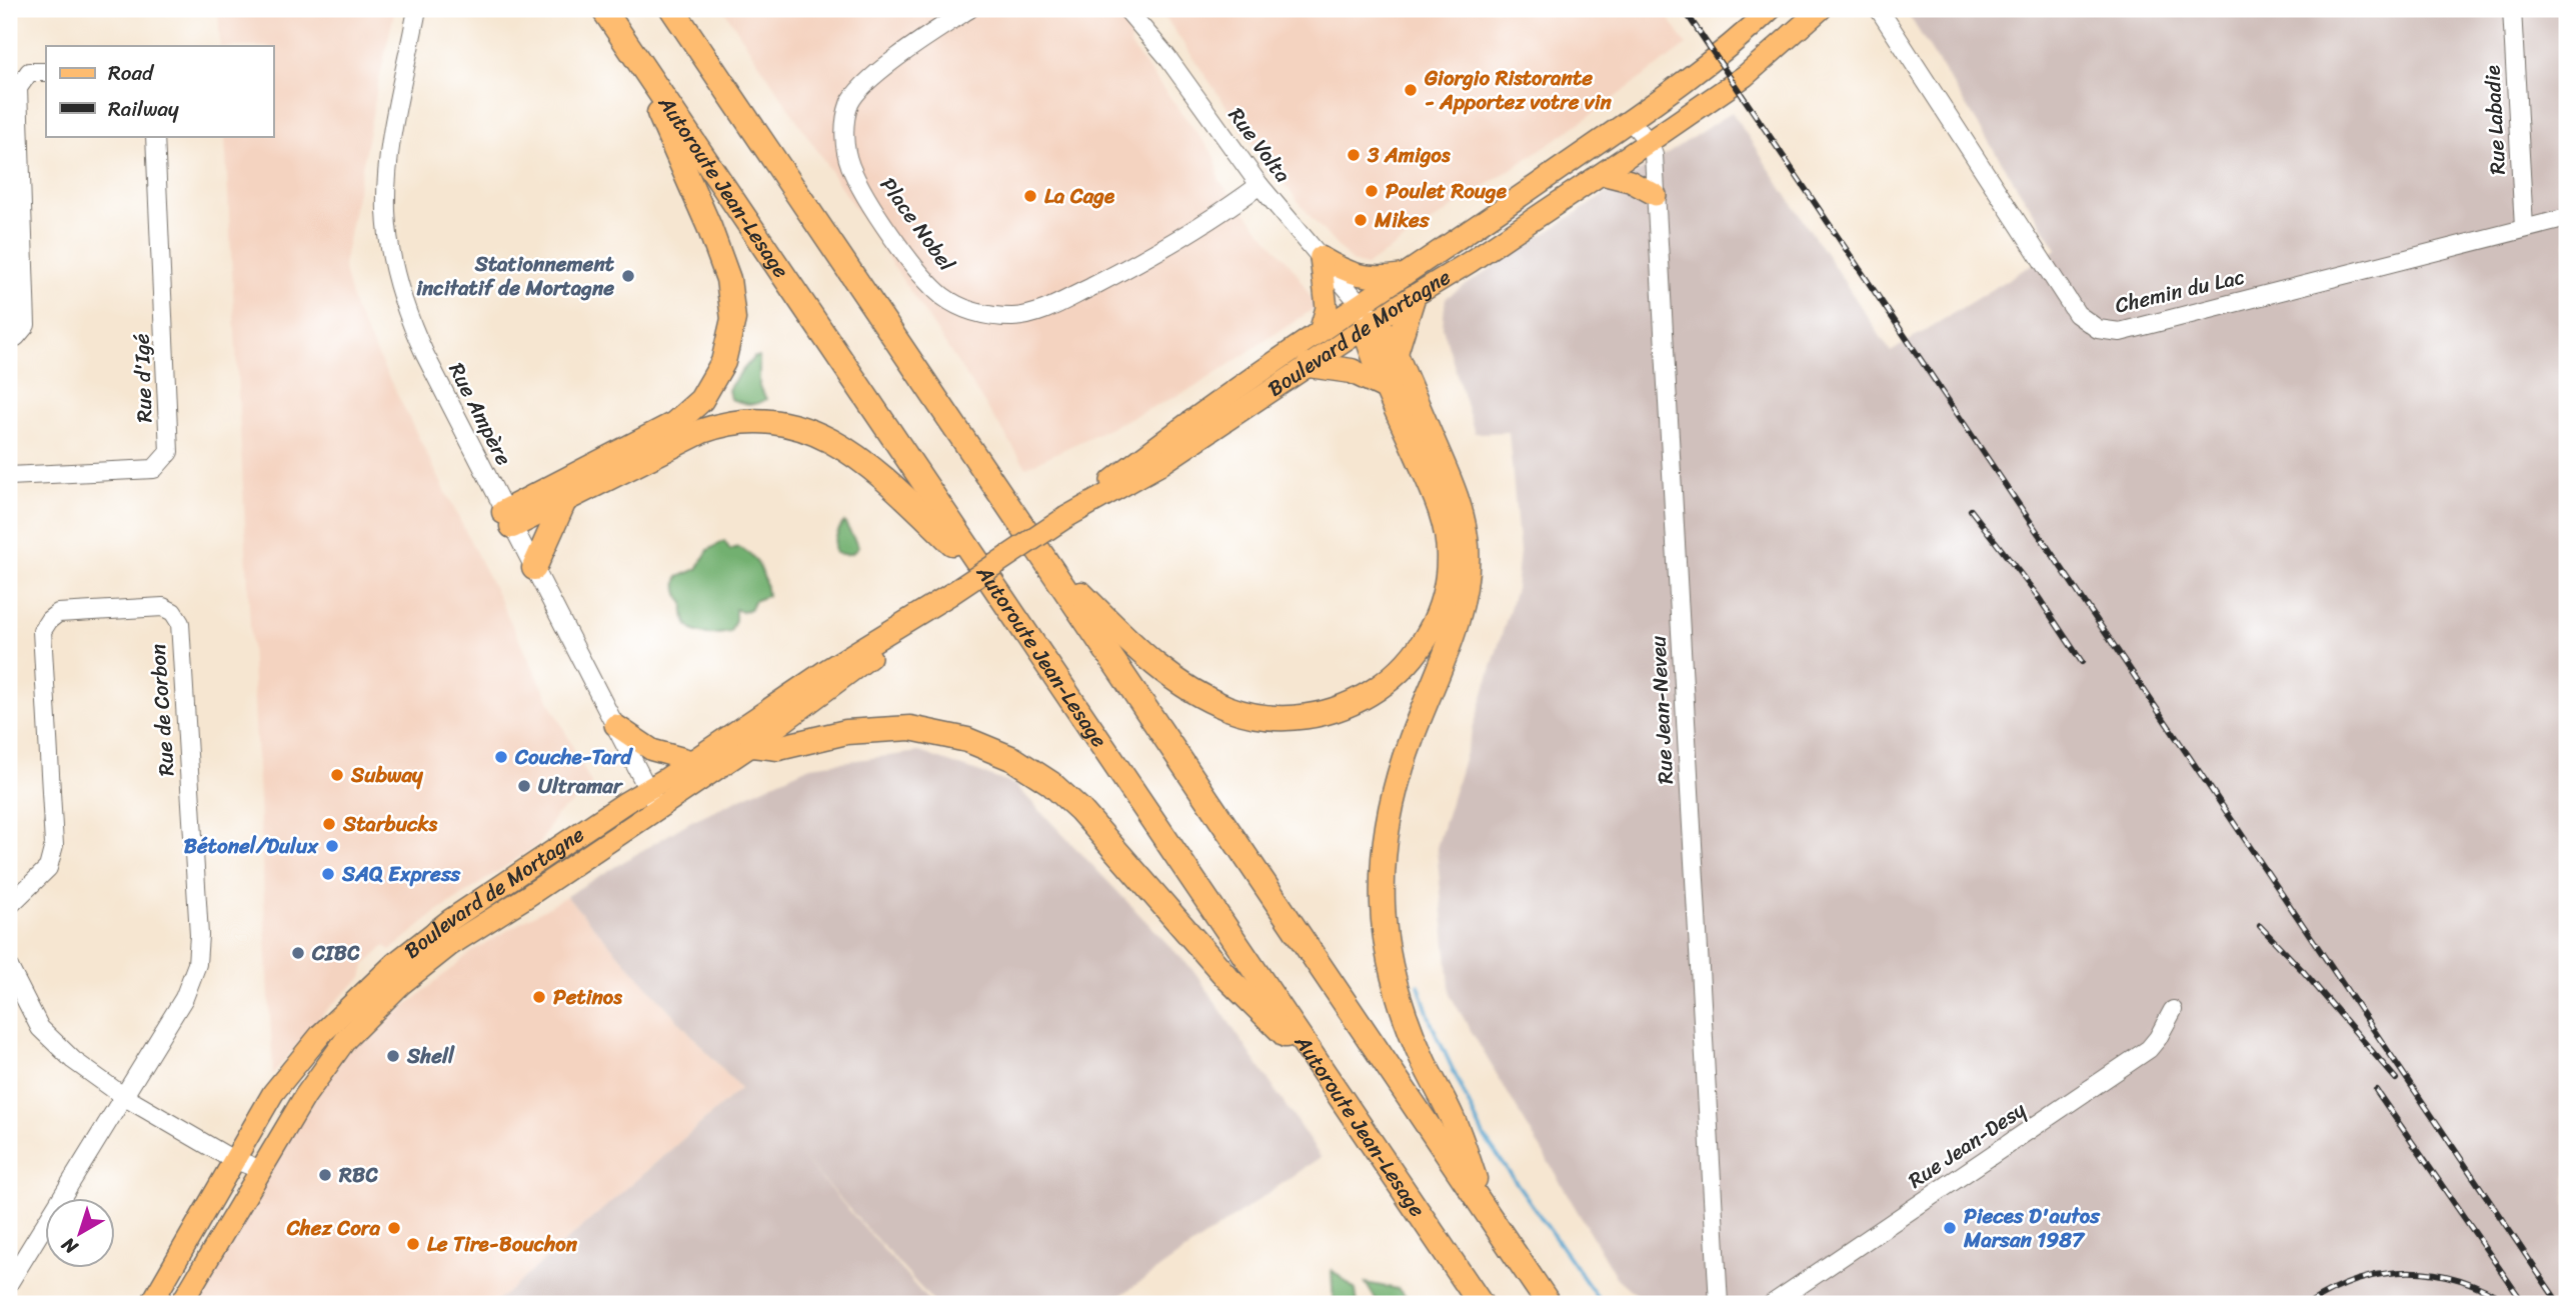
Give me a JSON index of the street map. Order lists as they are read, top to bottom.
{
  "streets": {
    "highway": ["Autoroute Jean-Lesage"],
    "main road": ["Boulevard de Mortagne"],
    "street": [
      "Rue Labadie",
      "Rue Volta",
      "Place Nobel",
      "Chemin du Lac",
      "Rue d'Igé",
      "Rue Ampère",
      "Rue de Corbon",
      "Rue Jean-Neveu",
      "Rue Jean-Desy"
    ]
  },
  "crossings": [
    ["Rue Labadie", "Chemin du Lac"],
    ["Rue Volta", "Place Nobel"],
    ["Rue Volta", "Boulevard de Mortagne"],
    ["Boulevard de Mortagne", "Rue Ampère"],
    ["Boulevard de Mortagne", "Rue Jean-Neveu"]
  ],
  "places": [
    "Giorgio Ristorante - Apportez votre vin",
    "3 Amigos",
    "Poulet Rouge",
    "La Cage",
    "Mikes",
    "Stationnement incitatif de Mortagne",
    "Couche-Tard",
    "Subway",
    "Ultramar",
    "Starbucks",
    "Bétonel/Dulux",
    "SAQ Express",
    "CIBC",
    "Petinos",
    "Shell",
    "RBC",
    "Chez Cora",
    "Pieces D'autos Marsan 1987",
    "Le Tire-Bouchon"
  ],
  "legend": ["Road", "Railway"],
  "north": "bottom left"
}
